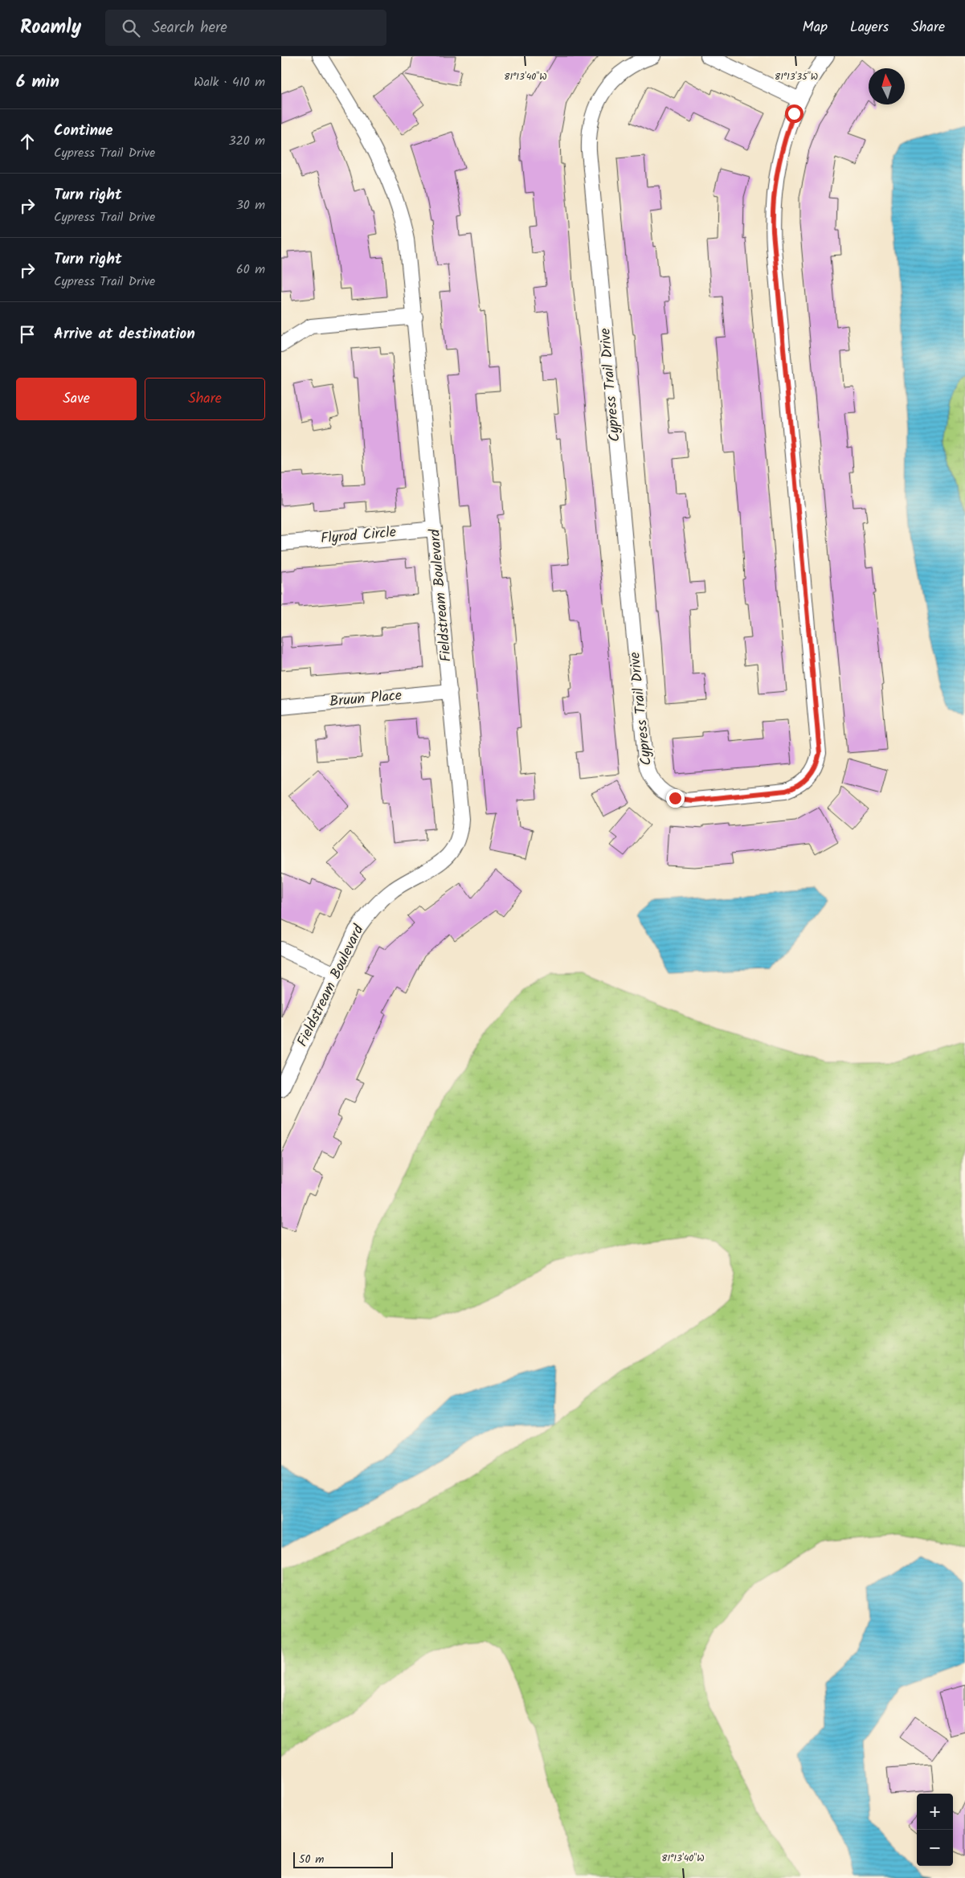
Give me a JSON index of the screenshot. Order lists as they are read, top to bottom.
{
  "streets": {
    "street": [
      "Cypress Trail Drive",
      "Flyrod Circle",
      "Fieldstream Boulevard",
      "Bruun Place"
    ]
  },
  "crossings": [
    ["Flyrod Circle", "Fieldstream Boulevard"],
    ["Fieldstream Boulevard", "Bruun Place"]
  ],
  "scale_bar": "50 m",
  "north": "top",
  "page": {
    "header": "Roamly",
    "search": "Search here",
    "nav": ["Map", "Layers", "Share"],
    "heading": ["6 min", "Walk · 410 m"],
    "list": [
      ["Continue", "Cypress Trail Drive", "320 m"],
      ["Turn right", "Cypress Trail Drive", "30 m"],
      ["Turn right", "Cypress Trail Drive", "60 m"],
      "Arrive at destination"
    ],
    "buttons": ["Save", "Share"],
    "map_buttons": ["+", "−"],
    "scale": "50 m"
  },
  "coordinates": ["81°13'40\"W", "81°13'35\"W"]
}
